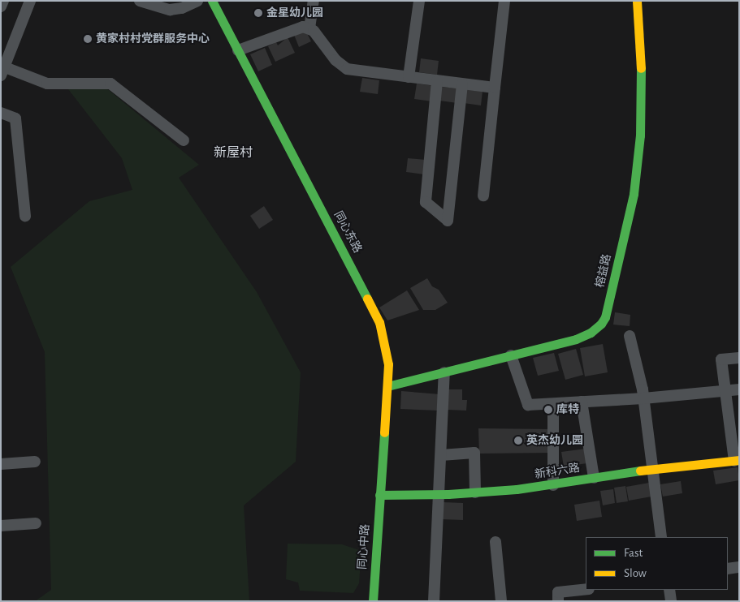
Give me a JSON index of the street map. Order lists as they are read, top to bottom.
{
  "streets": {
    "street": [
      "同心东路",
      "榕益路",
      "新科六路",
      "同心中路"
    ]
  },
  "crossings": [
    ["同心东路", "榕益路"],
    ["同心东路", "新科六路"],
    ["同心东路", "同心中路"],
    ["新科六路", "同心中路"]
  ],
  "districts": ["新屋村"],
  "places": [
    "金星幼儿园",
    "黄家村村党群服务中心",
    "库特",
    "英杰幼儿园"
  ],
  "legend": ["Fast", "Slow"]
}
